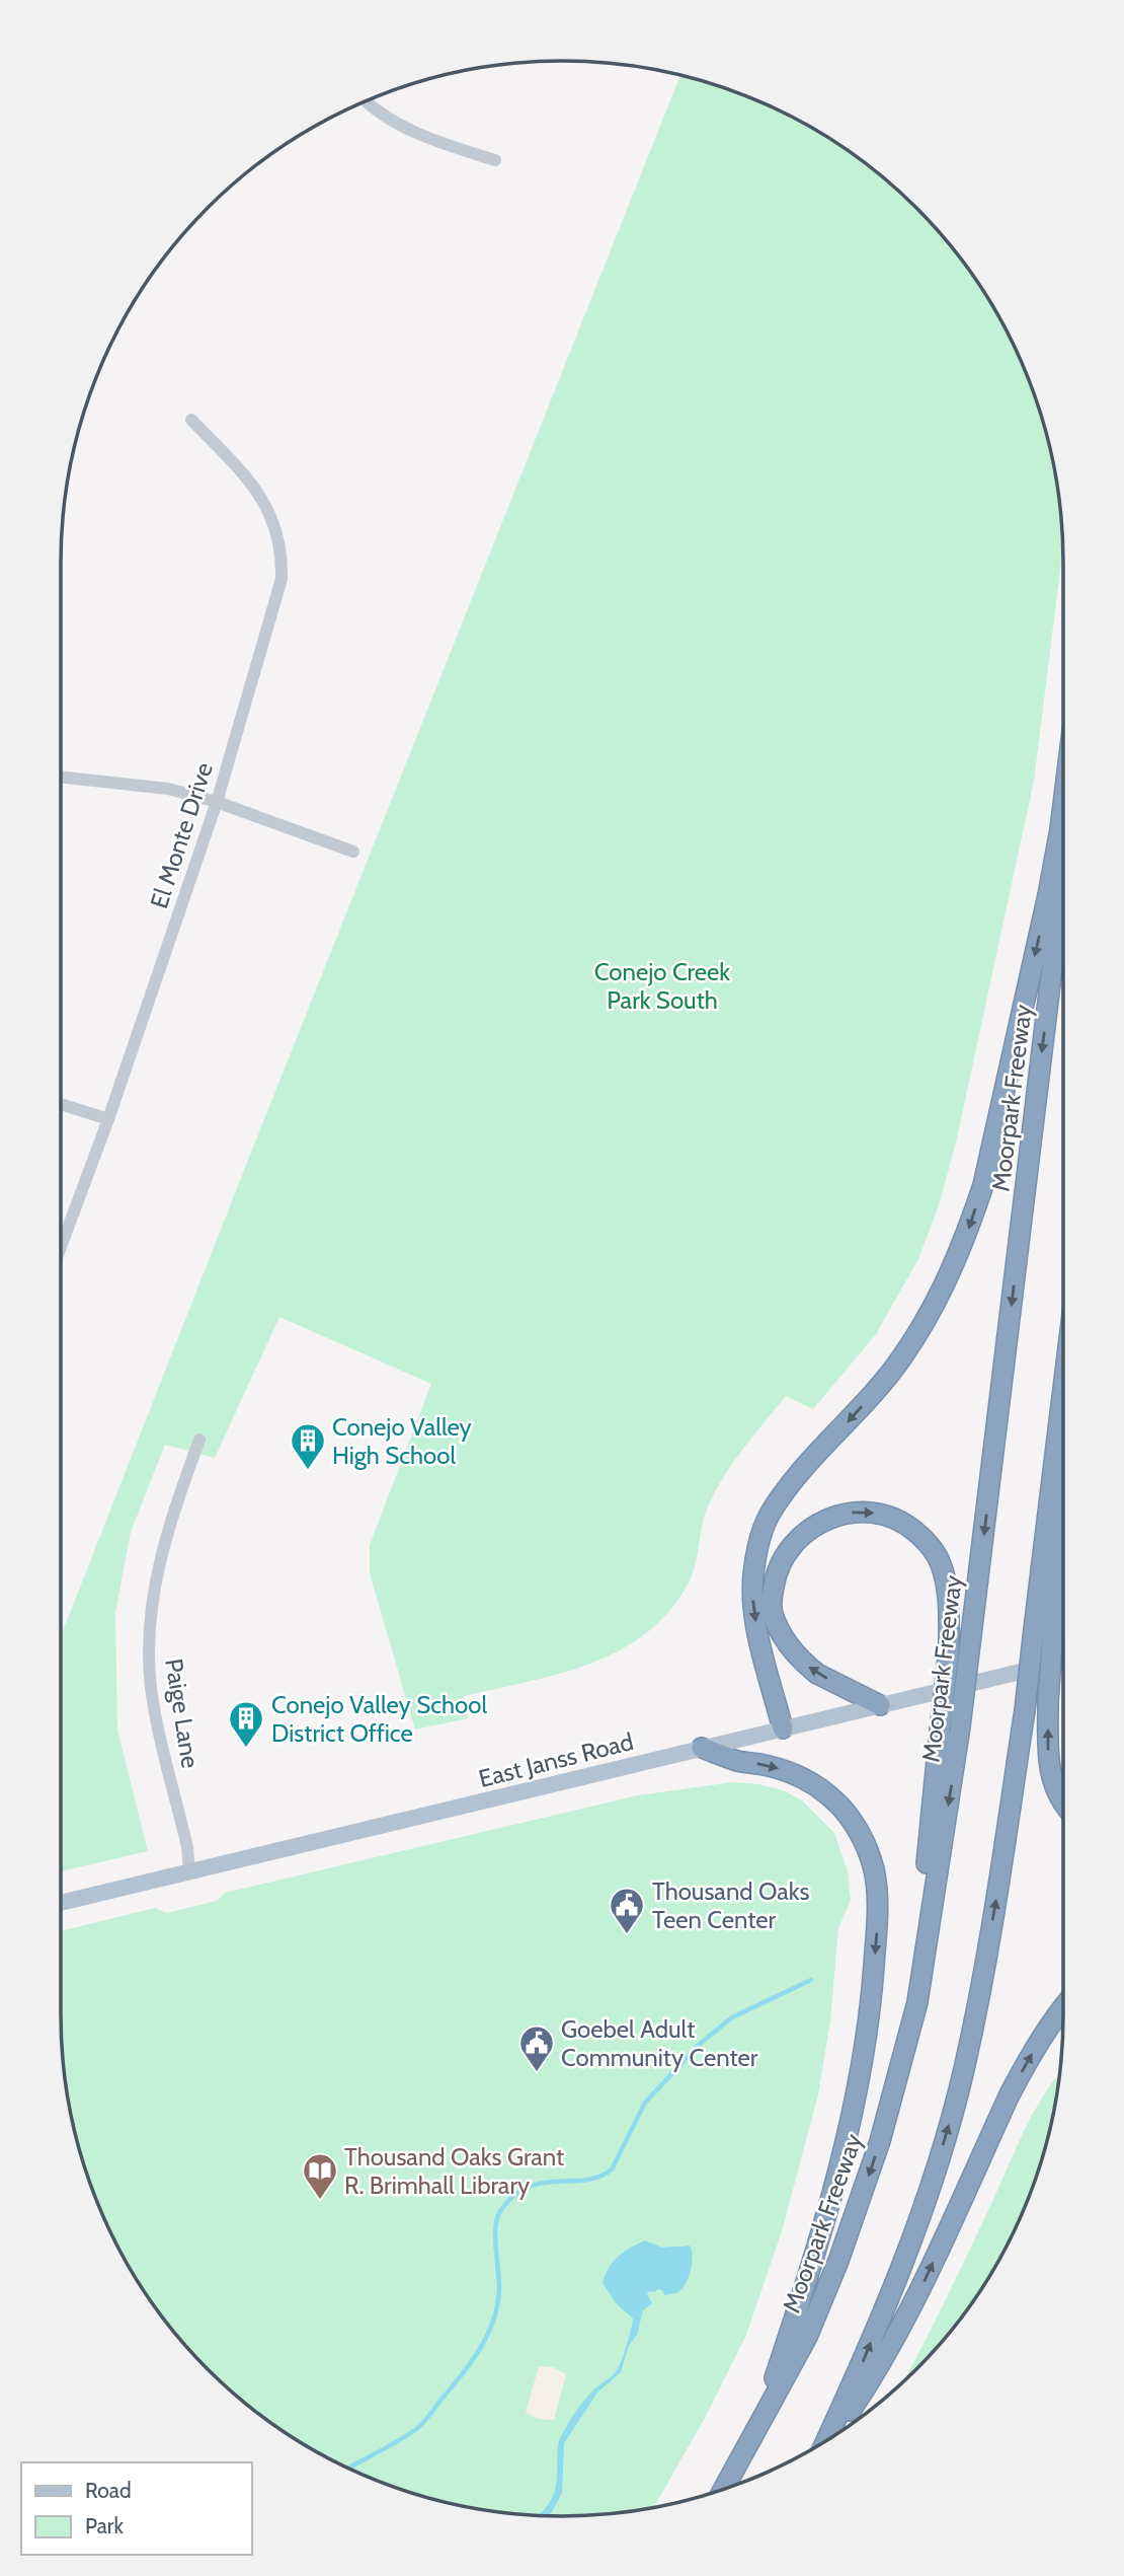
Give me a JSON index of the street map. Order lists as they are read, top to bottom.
{
  "streets": {
    "highway": ["Moorpark Freeway"],
    "main road": ["East Janss Road"],
    "street": ["El Monte Drive", "Paige Lane"]
  },
  "crossings": [
    ["Paige Lane", "East Janss Road"]
  ],
  "parks": ["Conejo Creek Park South"],
  "places": {
    "building": ["Conejo Valley High School", "Conejo Valley School District Office"],
    "public building": ["Thousand Oaks Teen Center", "Goebel Adult Community Center"],
    "library": ["Thousand Oaks Grant R. Brimhall Library"]
  },
  "legend": ["Road", "Park"]
}
